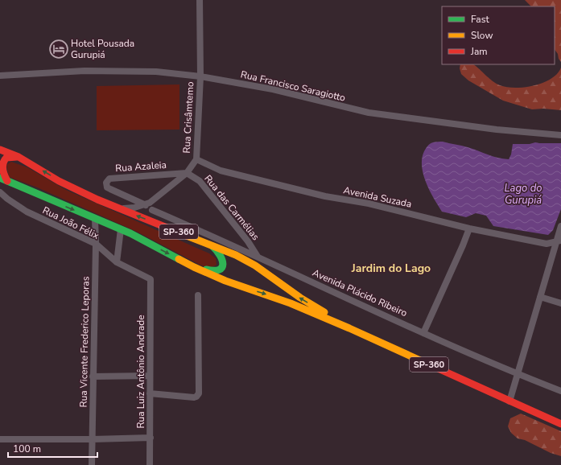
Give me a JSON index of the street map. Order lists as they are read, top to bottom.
{
  "streets": {
    "main road": ["SP-360"],
    "street": [
      "Rua Francisco Saragiotto",
      "Rua Crisâmtemo",
      "Rua Azaleia",
      "Avenida Suzada",
      "Rua das Carmélias",
      "Rua João Félix",
      "Avenida Plácido Ribeiro",
      "Rua Vicente Frederico Leporas",
      "Rua Luiz Antônio Andrade"
    ]
  },
  "crossings": [
    ["Rua Francisco Saragiotto", "Rua Crisâmtemo"],
    ["Rua Crisâmtemo", "Avenida Suzada"],
    ["Rua Azaleia", "Rua das Carmélias"],
    ["Rua das Carmélias", "Avenida Plácido Ribeiro"],
    ["Rua João Félix", "Rua Vicente Frederico Leporas"],
    ["Rua João Félix", "Rua Luiz Antônio Andrade"],
    ["SP-360", "Rua Vicente Frederico Leporas"]
  ],
  "districts": ["Jardim do Lago"],
  "water": ["Lago do Gurupiá"],
  "places": {
    "hotel": ["Hotel Pousada Gurupiá"]
  },
  "legend": ["Fast", "Slow", "Jam"],
  "scale_bar": "100 m"
}
